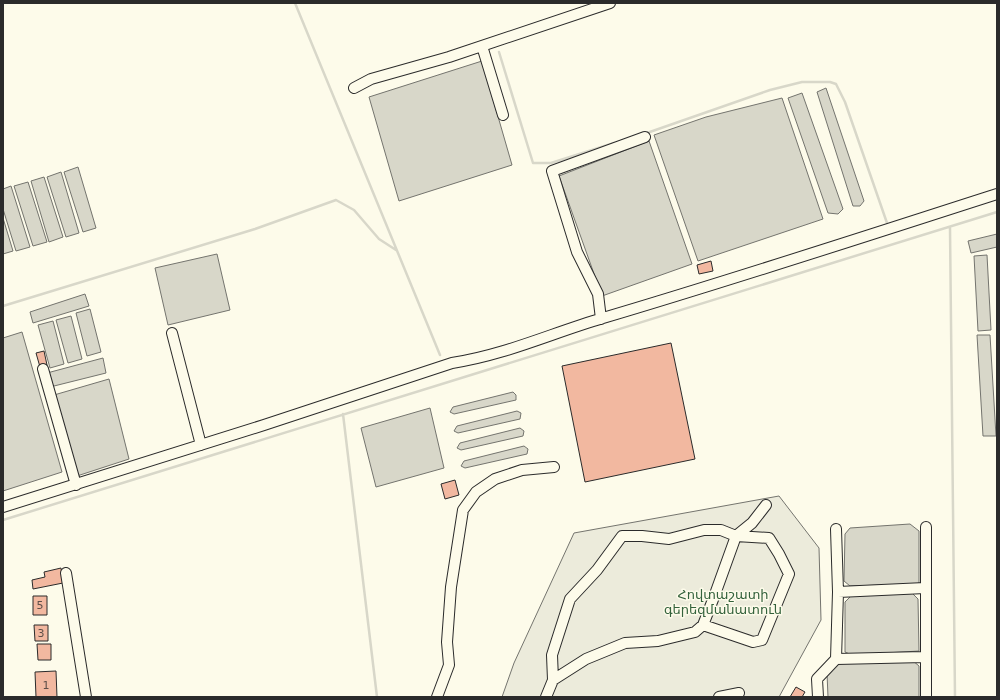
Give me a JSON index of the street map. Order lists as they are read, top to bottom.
{
  "parks": ["Հովտաշատի գերեզմանատուն"],
  "house_numbers": ["5", "3", "1"]
}
